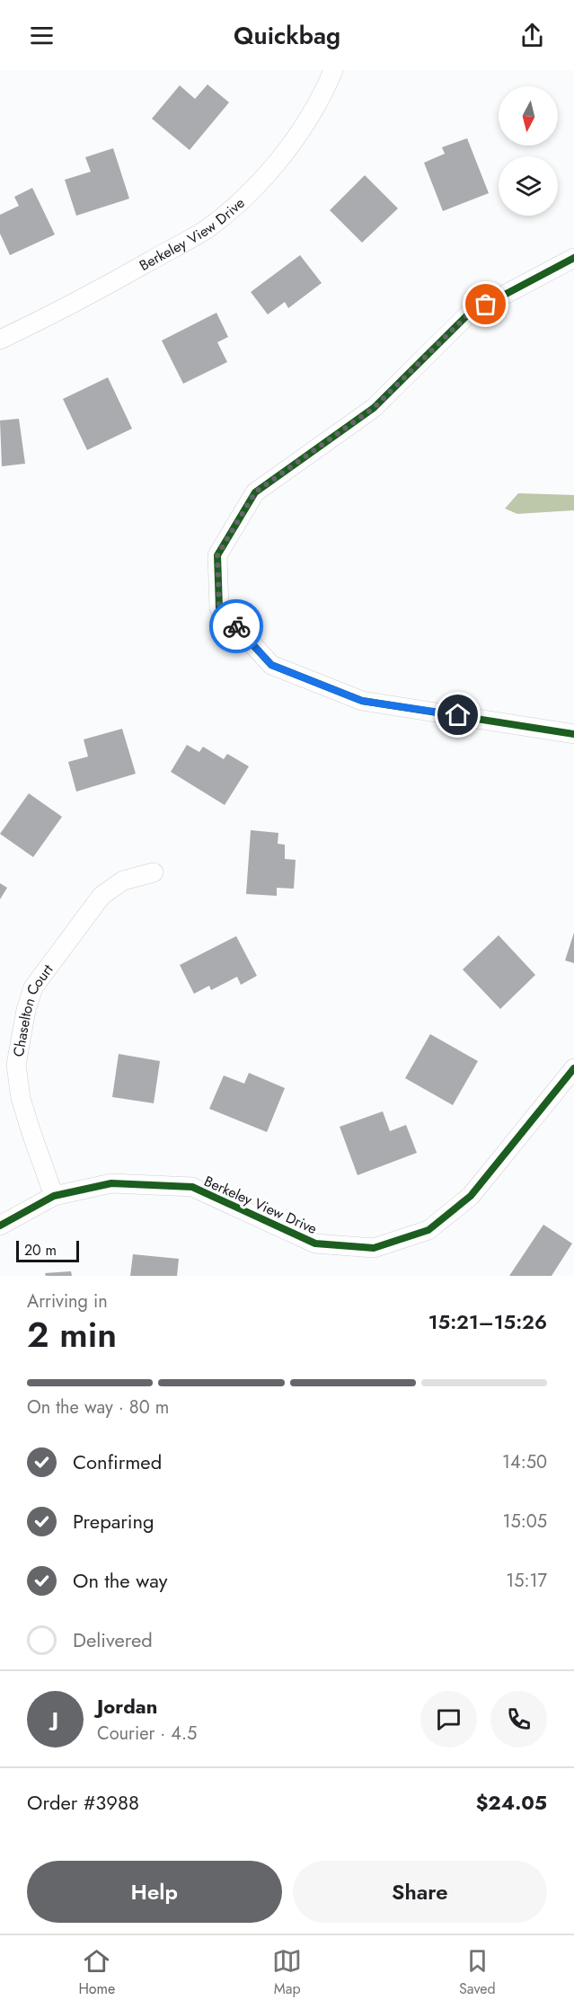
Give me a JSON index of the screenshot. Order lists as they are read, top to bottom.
{
  "streets": {
    "street": ["Berkeley View Drive", "Chaselton Court"]
  },
  "crossings": [
    ["Berkeley View Drive", "Chaselton Court"]
  ],
  "scale_bar": "20 m",
  "north": "bottom",
  "page": {
    "header": "Quickbag",
    "scale": "20 m",
    "heading": ["2 min", "Arriving in", "15:21–15:26"],
    "panel": [
      "Jordan",
      "Courier · 4.5",
      "Order #3988",
      "$24.05"
    ],
    "bar": "On the way · 80 m",
    "list": [
      ["Confirmed", "14:50"],
      ["Preparing", "15:05"],
      ["On the way", "15:17"],
      "Delivered"
    ],
    "round": "J",
    "buttons": ["Help", "Share"],
    "tabs": ["Home", "Map", "Saved"]
  }
}
